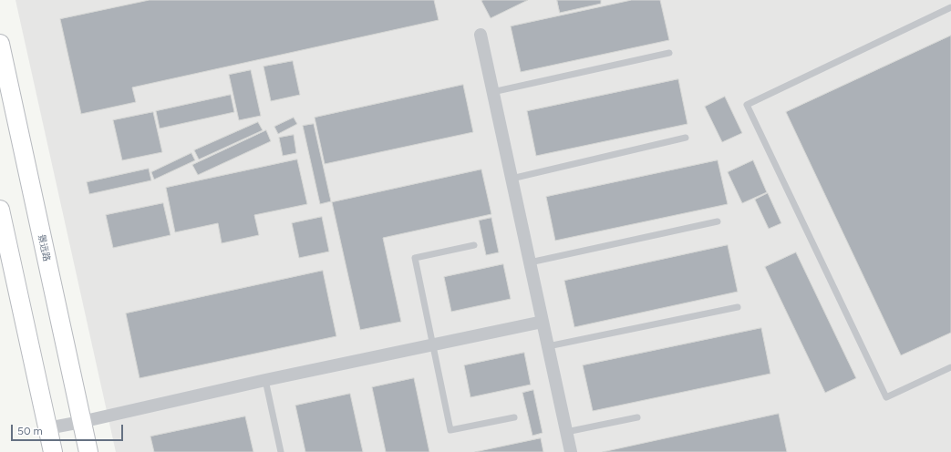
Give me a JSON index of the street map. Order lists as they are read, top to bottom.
{
  "streets": {
    "main road": ["景远路"]
  },
  "scale_bar": "50 m"
}
